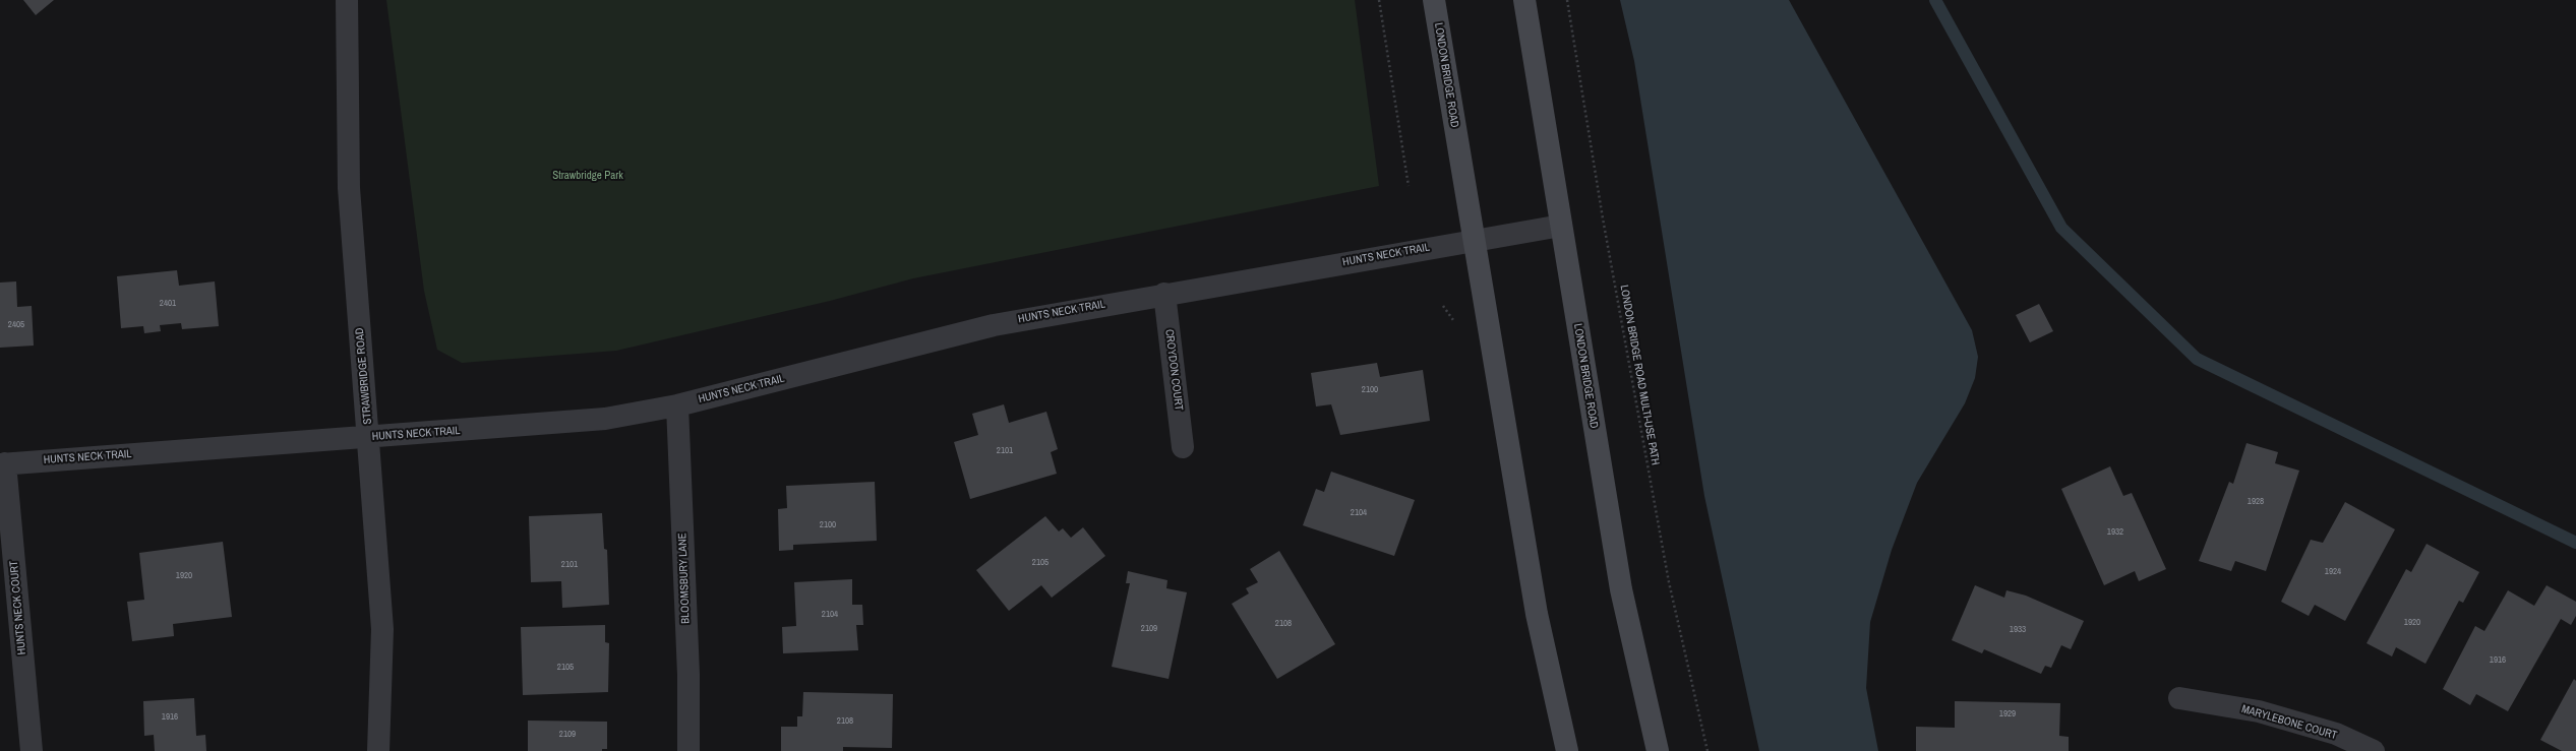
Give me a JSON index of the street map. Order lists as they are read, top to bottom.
{
  "streets": {
    "main road": ["LONDON BRIDGE ROAD"],
    "street": [
      "HUNTS NECK TRAIL",
      "CROYDON COURT",
      "STRAWBRIDGE ROAD",
      "BLOOMSBURY LANE",
      "HUNTS NECK COURT",
      "MARYLEBONE COURT"
    ],
    "path": ["LONDON BRIDGE ROAD MULTI-USE PATH"]
  },
  "crossings": [
    ["LONDON BRIDGE ROAD", "HUNTS NECK TRAIL"],
    ["HUNTS NECK TRAIL", "CROYDON COURT"],
    ["HUNTS NECK TRAIL", "STRAWBRIDGE ROAD"],
    ["HUNTS NECK TRAIL", "BLOOMSBURY LANE"],
    ["HUNTS NECK TRAIL", "HUNTS NECK COURT"]
  ],
  "parks": ["Strawbridge Park"],
  "house_numbers": [
    "2401",
    "2405",
    "2100",
    "2101",
    "1928",
    "2104",
    "2100",
    "1932",
    "2105",
    "2101",
    "1924",
    "1920",
    "2104",
    "1920",
    "2108",
    "2109",
    "1933",
    "1916",
    "2105",
    "1929",
    "1916",
    "2108",
    "2109"
  ]
}
